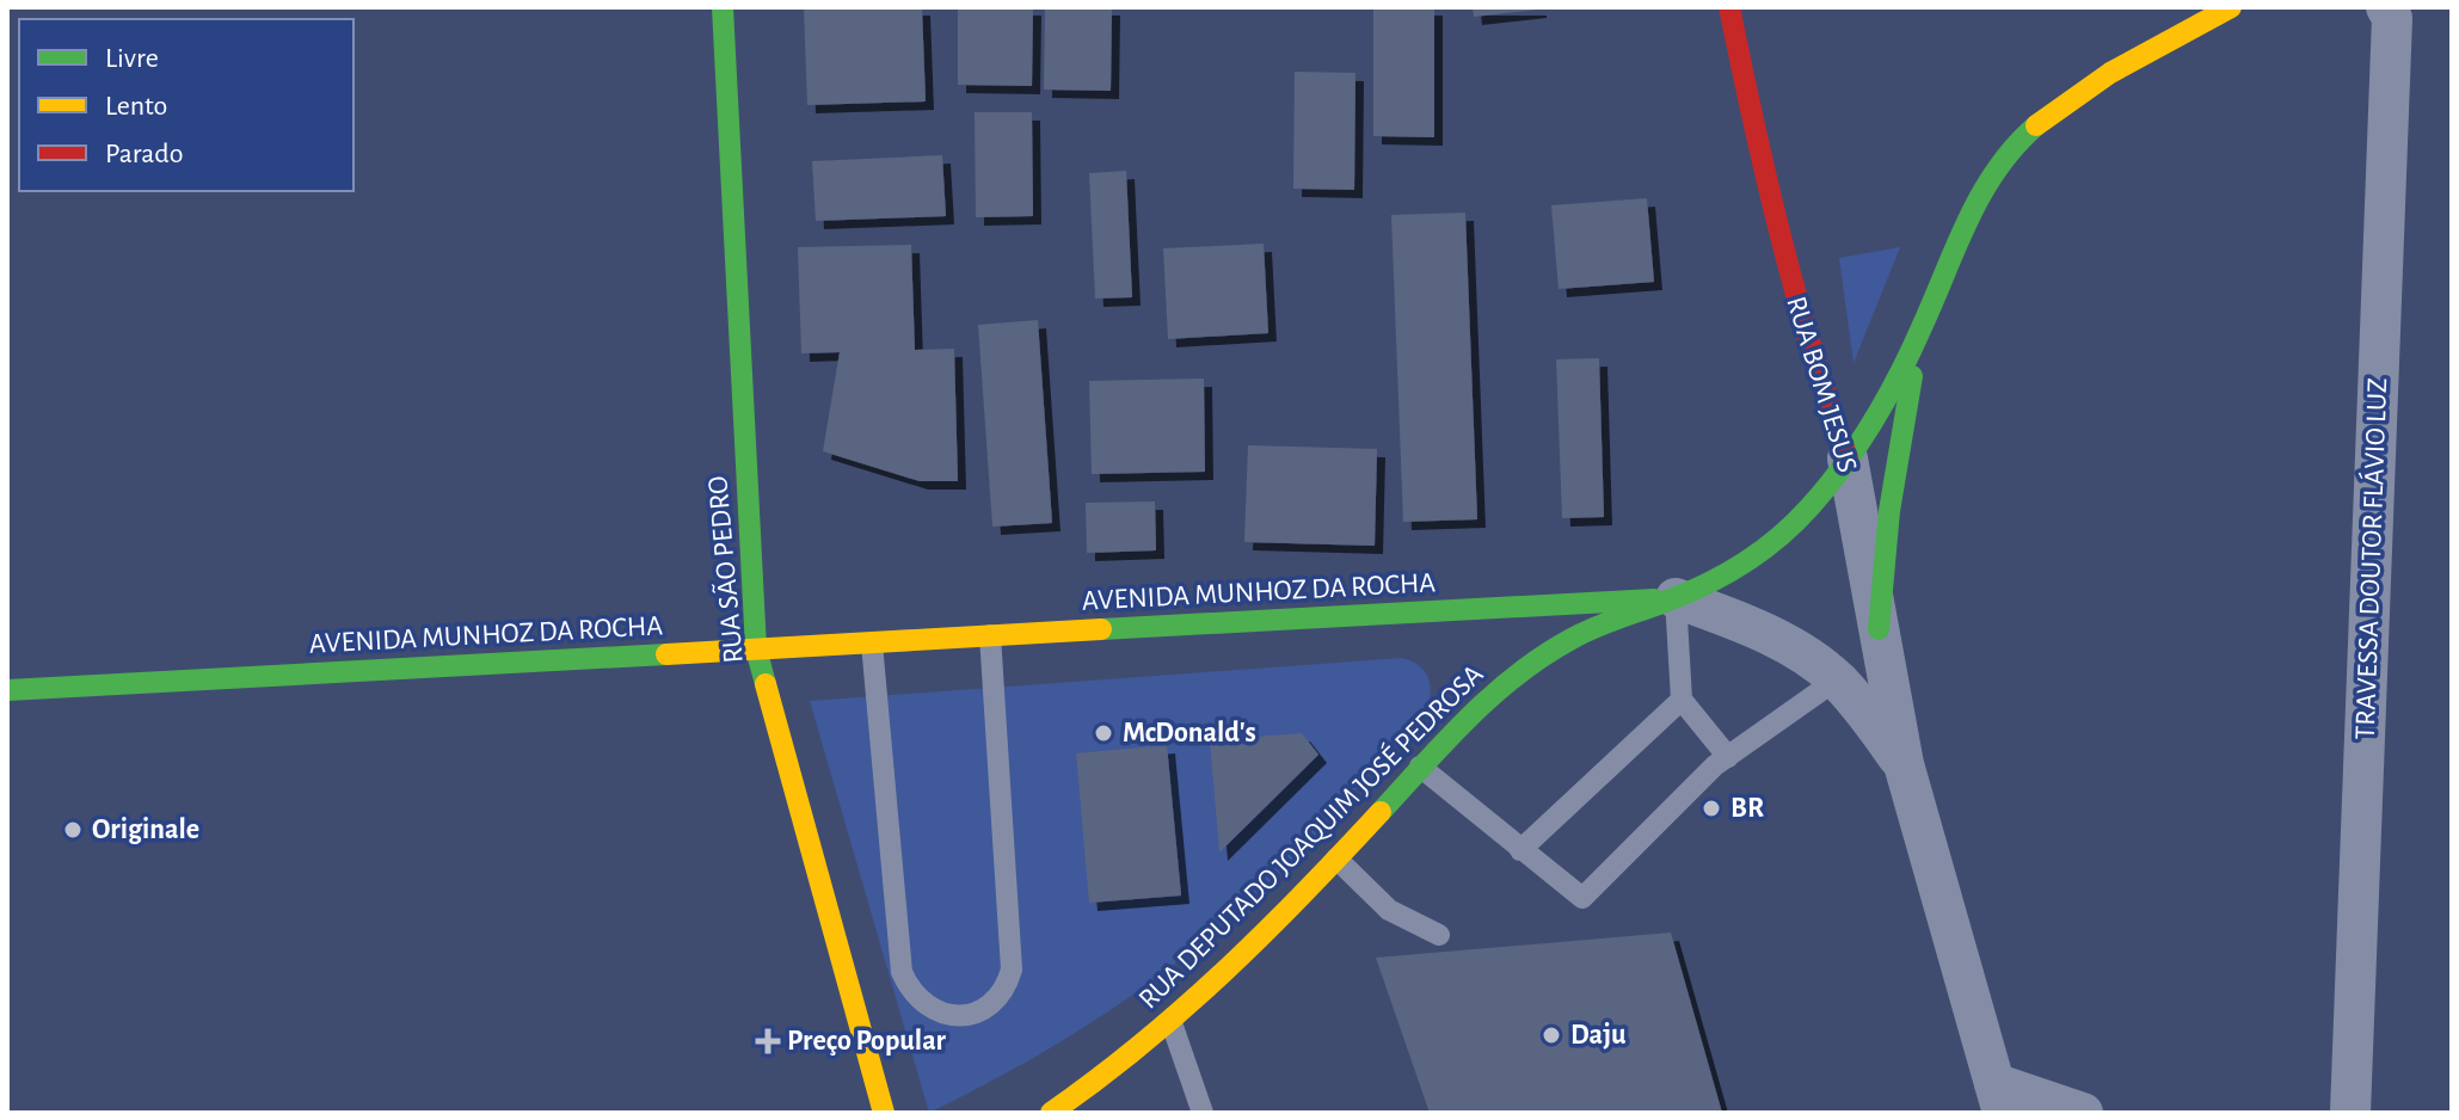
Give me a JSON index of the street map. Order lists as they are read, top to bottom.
{
  "streets": {
    "main road": [
      "RUA BOM JESUS",
      "RUA SÃO PEDRO",
      "AVENIDA MUNHOZ DA ROCHA",
      "RUA DEPUTADO JOAQUIM JOSÉ PEDROSA"
    ],
    "street": ["TRAVESSA DOUTOR FLÁVIO LUZ"]
  },
  "crossings": [
    ["RUA BOM JESUS", "AVENIDA MUNHOZ DA ROCHA"],
    ["RUA BOM JESUS", "RUA DEPUTADO JOAQUIM JOSÉ PEDROSA"],
    ["RUA SÃO PEDRO", "AVENIDA MUNHOZ DA ROCHA"],
    ["AVENIDA MUNHOZ DA ROCHA", "RUA DEPUTADO JOAQUIM JOSÉ PEDROSA"]
  ],
  "places": {
    "other": [
      "McDonald's",
      "BR",
      "Originale",
      "Daju"
    ],
    "health": ["Preço Popular"]
  },
  "legend": ["Livre", "Lento", "Parado"]
}
